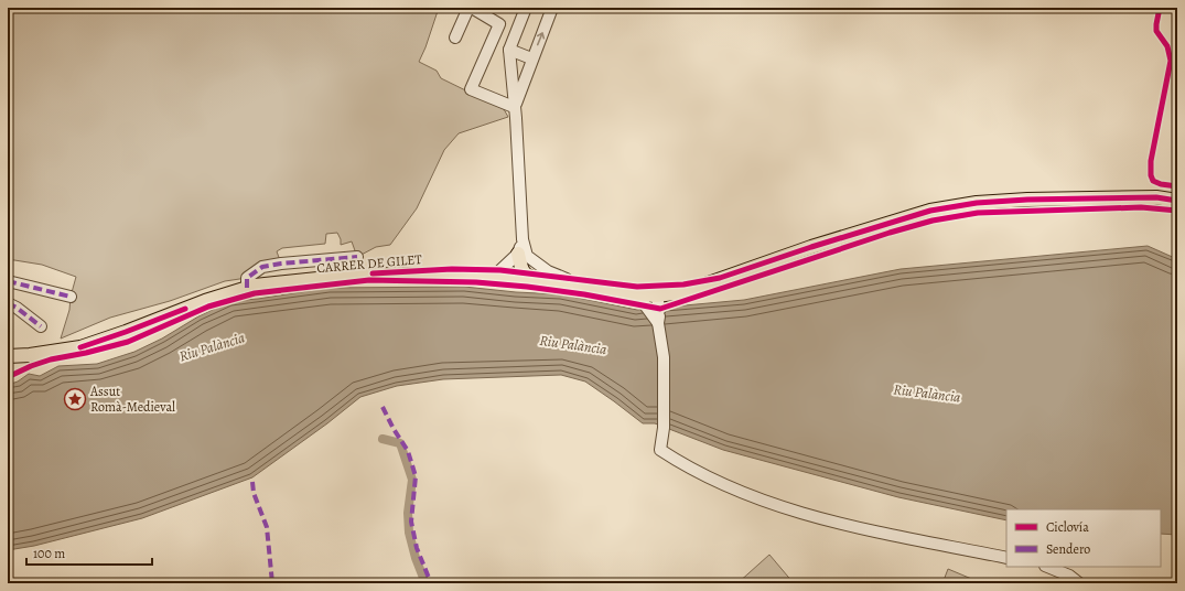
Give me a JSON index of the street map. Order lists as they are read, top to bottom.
{
  "streets": {
    "main road": ["CARRER DE GILET"]
  },
  "water": ["Riu Palància"],
  "places": {
    "place": ["Assut Romà-Medieval"]
  },
  "legend": ["Ciclovía", "Sendero"],
  "scale_bar": "100 m"
}
